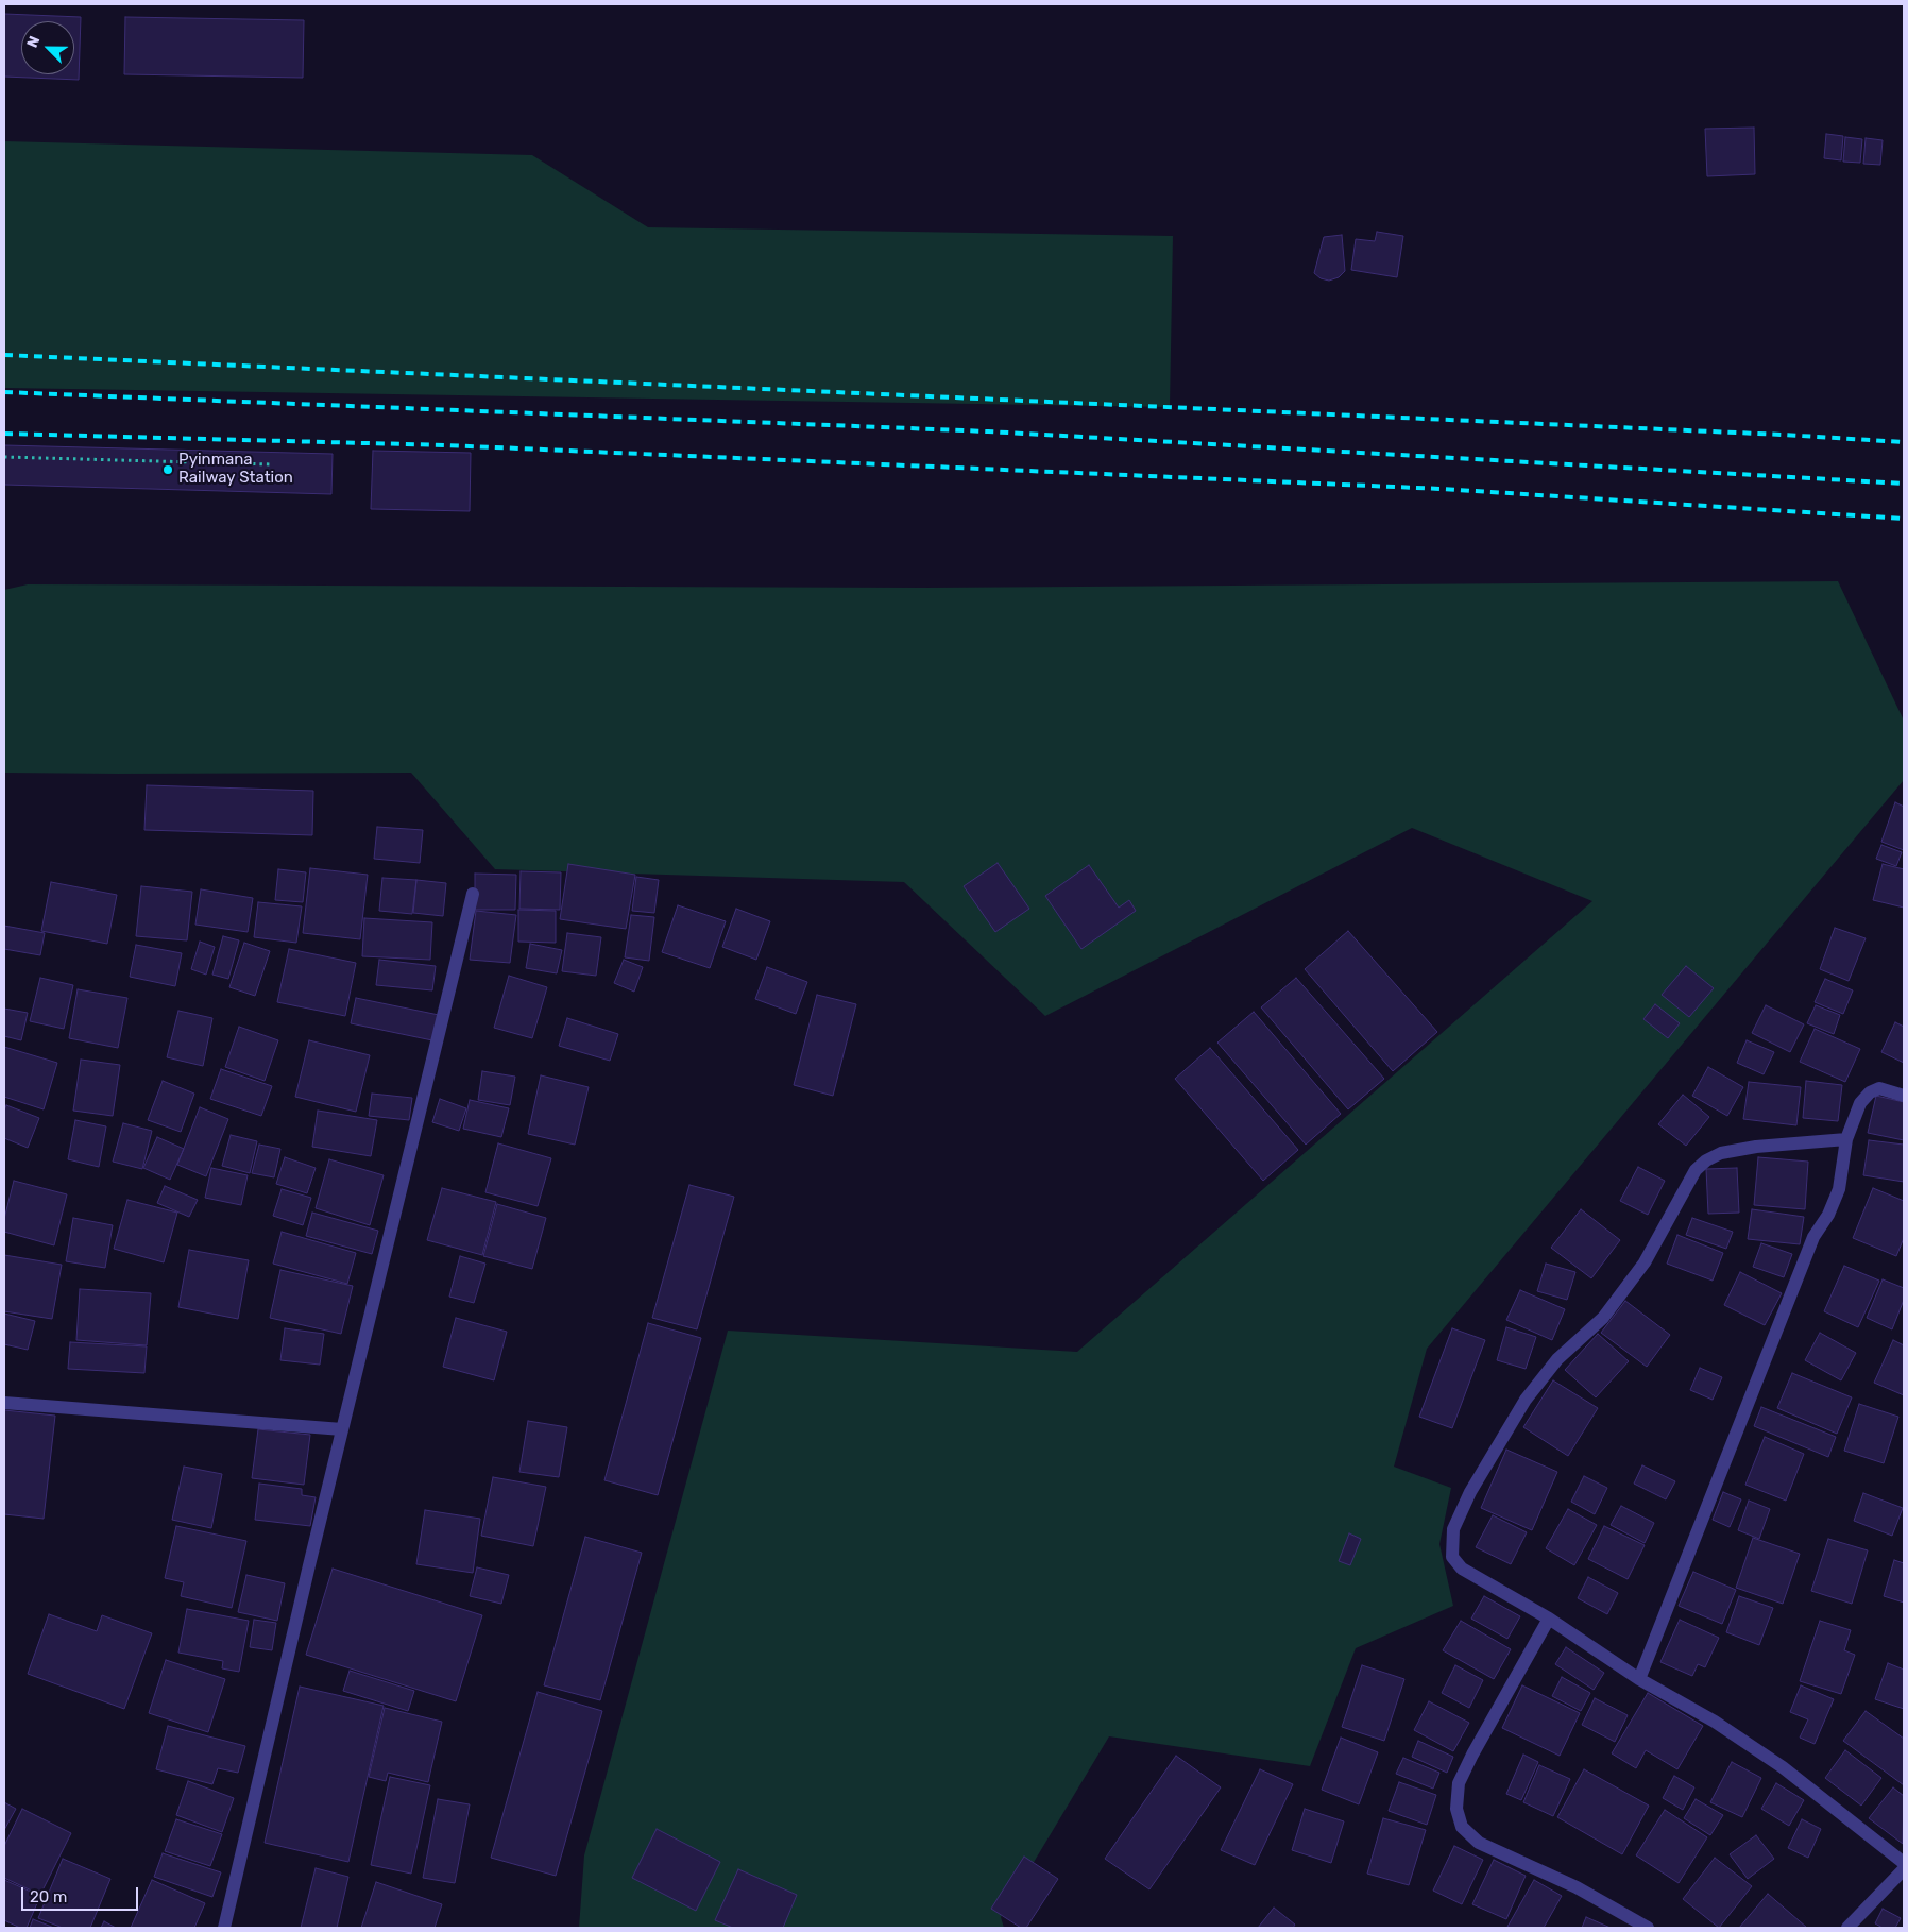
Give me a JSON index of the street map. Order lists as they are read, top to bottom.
{
  "places": ["Pyinmana Railway Station"],
  "scale_bar": "20 m",
  "north": "top left"
}
